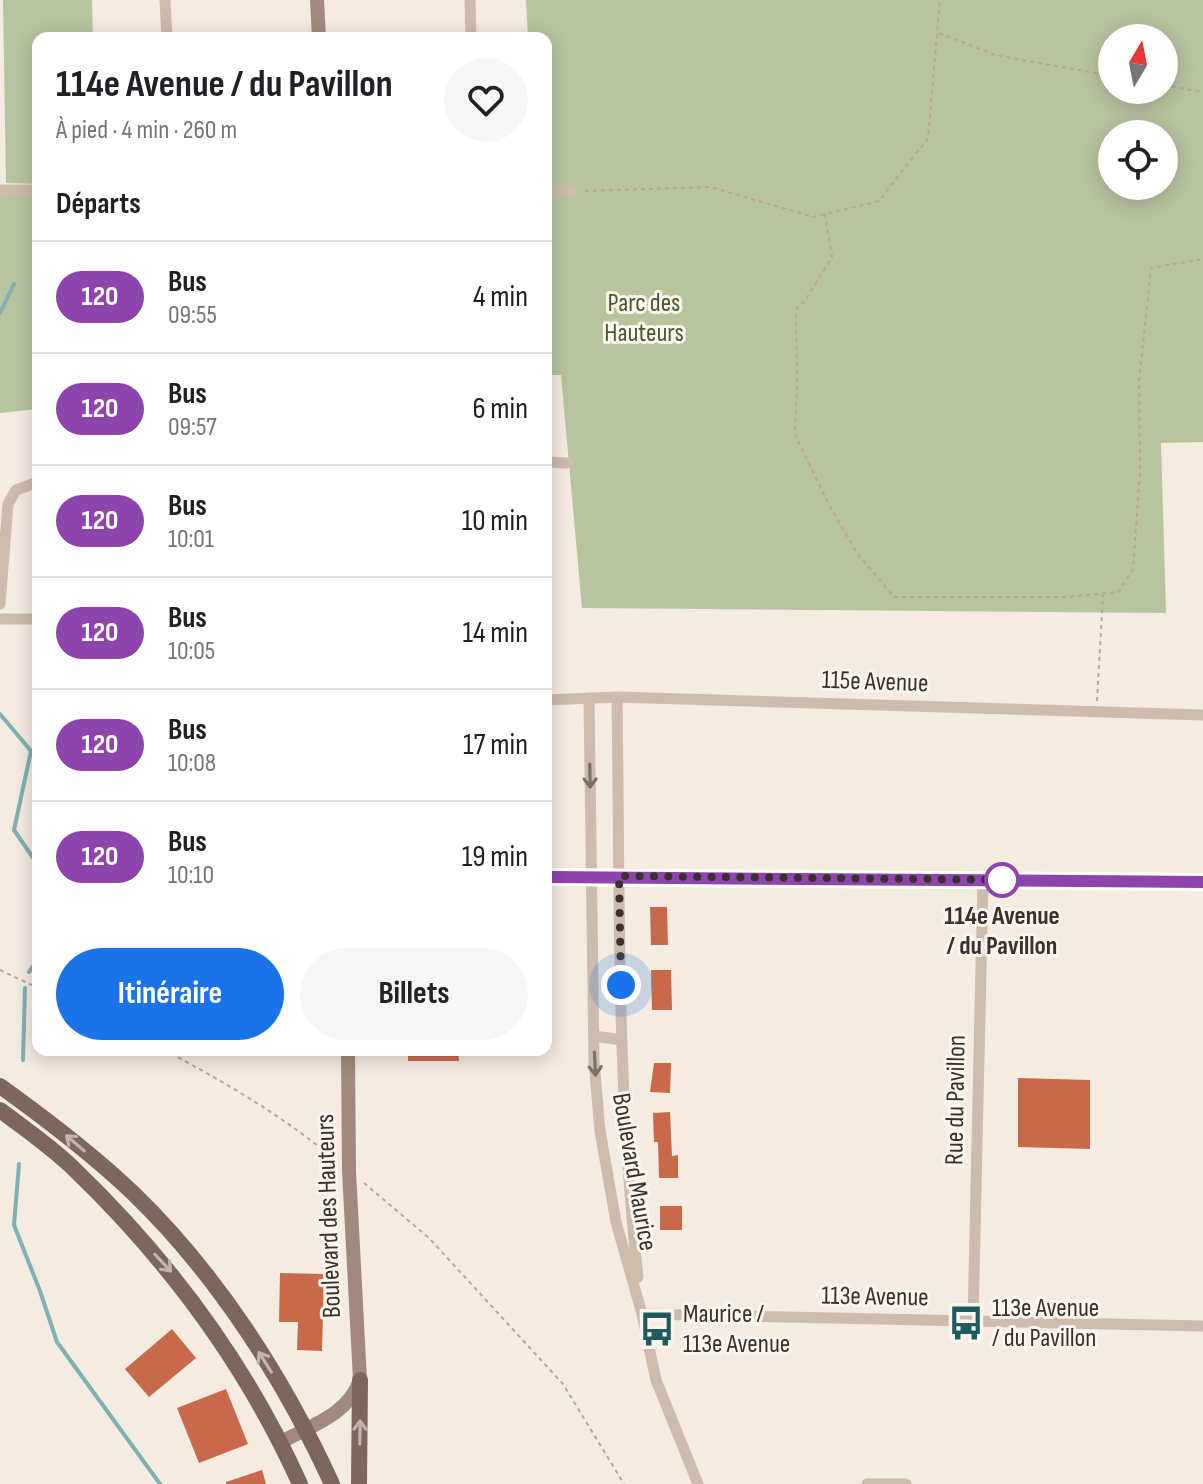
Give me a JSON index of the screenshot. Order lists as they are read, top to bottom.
{
  "streets": {
    "main road": ["Boulevard des Hauteurs"],
    "street": [
      "115e Avenue",
      "Rue du Pavillon",
      "Boulevard Maurice",
      "113e Avenue"
    ]
  },
  "crossings": [
    ["115e Avenue", "Boulevard Maurice"],
    ["Rue du Pavillon", "113e Avenue"],
    ["Boulevard Maurice", "113e Avenue"]
  ],
  "parks": ["Parc des Hauteurs"],
  "places": {
    "other": ["114e Avenue / du Pavillon"],
    "bus stop": ["113e Avenue / du Pavillon", "Maurice / 113e Avenue"]
  },
  "lines": ["bus line 120"],
  "north": "top",
  "page": {
    "heading": [
      ["114e Avenue / du Pavillon", "À pied · 4 min · 260 m"],
      "Départs"
    ],
    "list": [
      {
        "mark": "120",
        "name": "Bus",
        "note": "09:55",
        "value": "4 min"
      },
      {
        "mark": "120",
        "name": "Bus",
        "note": "09:57",
        "value": "6 min"
      },
      {
        "mark": "120",
        "name": "Bus",
        "note": "10:01",
        "value": "10 min"
      },
      {
        "mark": "120",
        "name": "Bus",
        "note": "10:05",
        "value": "14 min"
      },
      {
        "mark": "120",
        "name": "Bus",
        "note": "10:08",
        "value": "17 min"
      },
      {
        "mark": "120",
        "name": "Bus",
        "note": "10:10",
        "value": "19 min"
      }
    ],
    "buttons": ["Itinéraire", "Billets"]
  }
}
